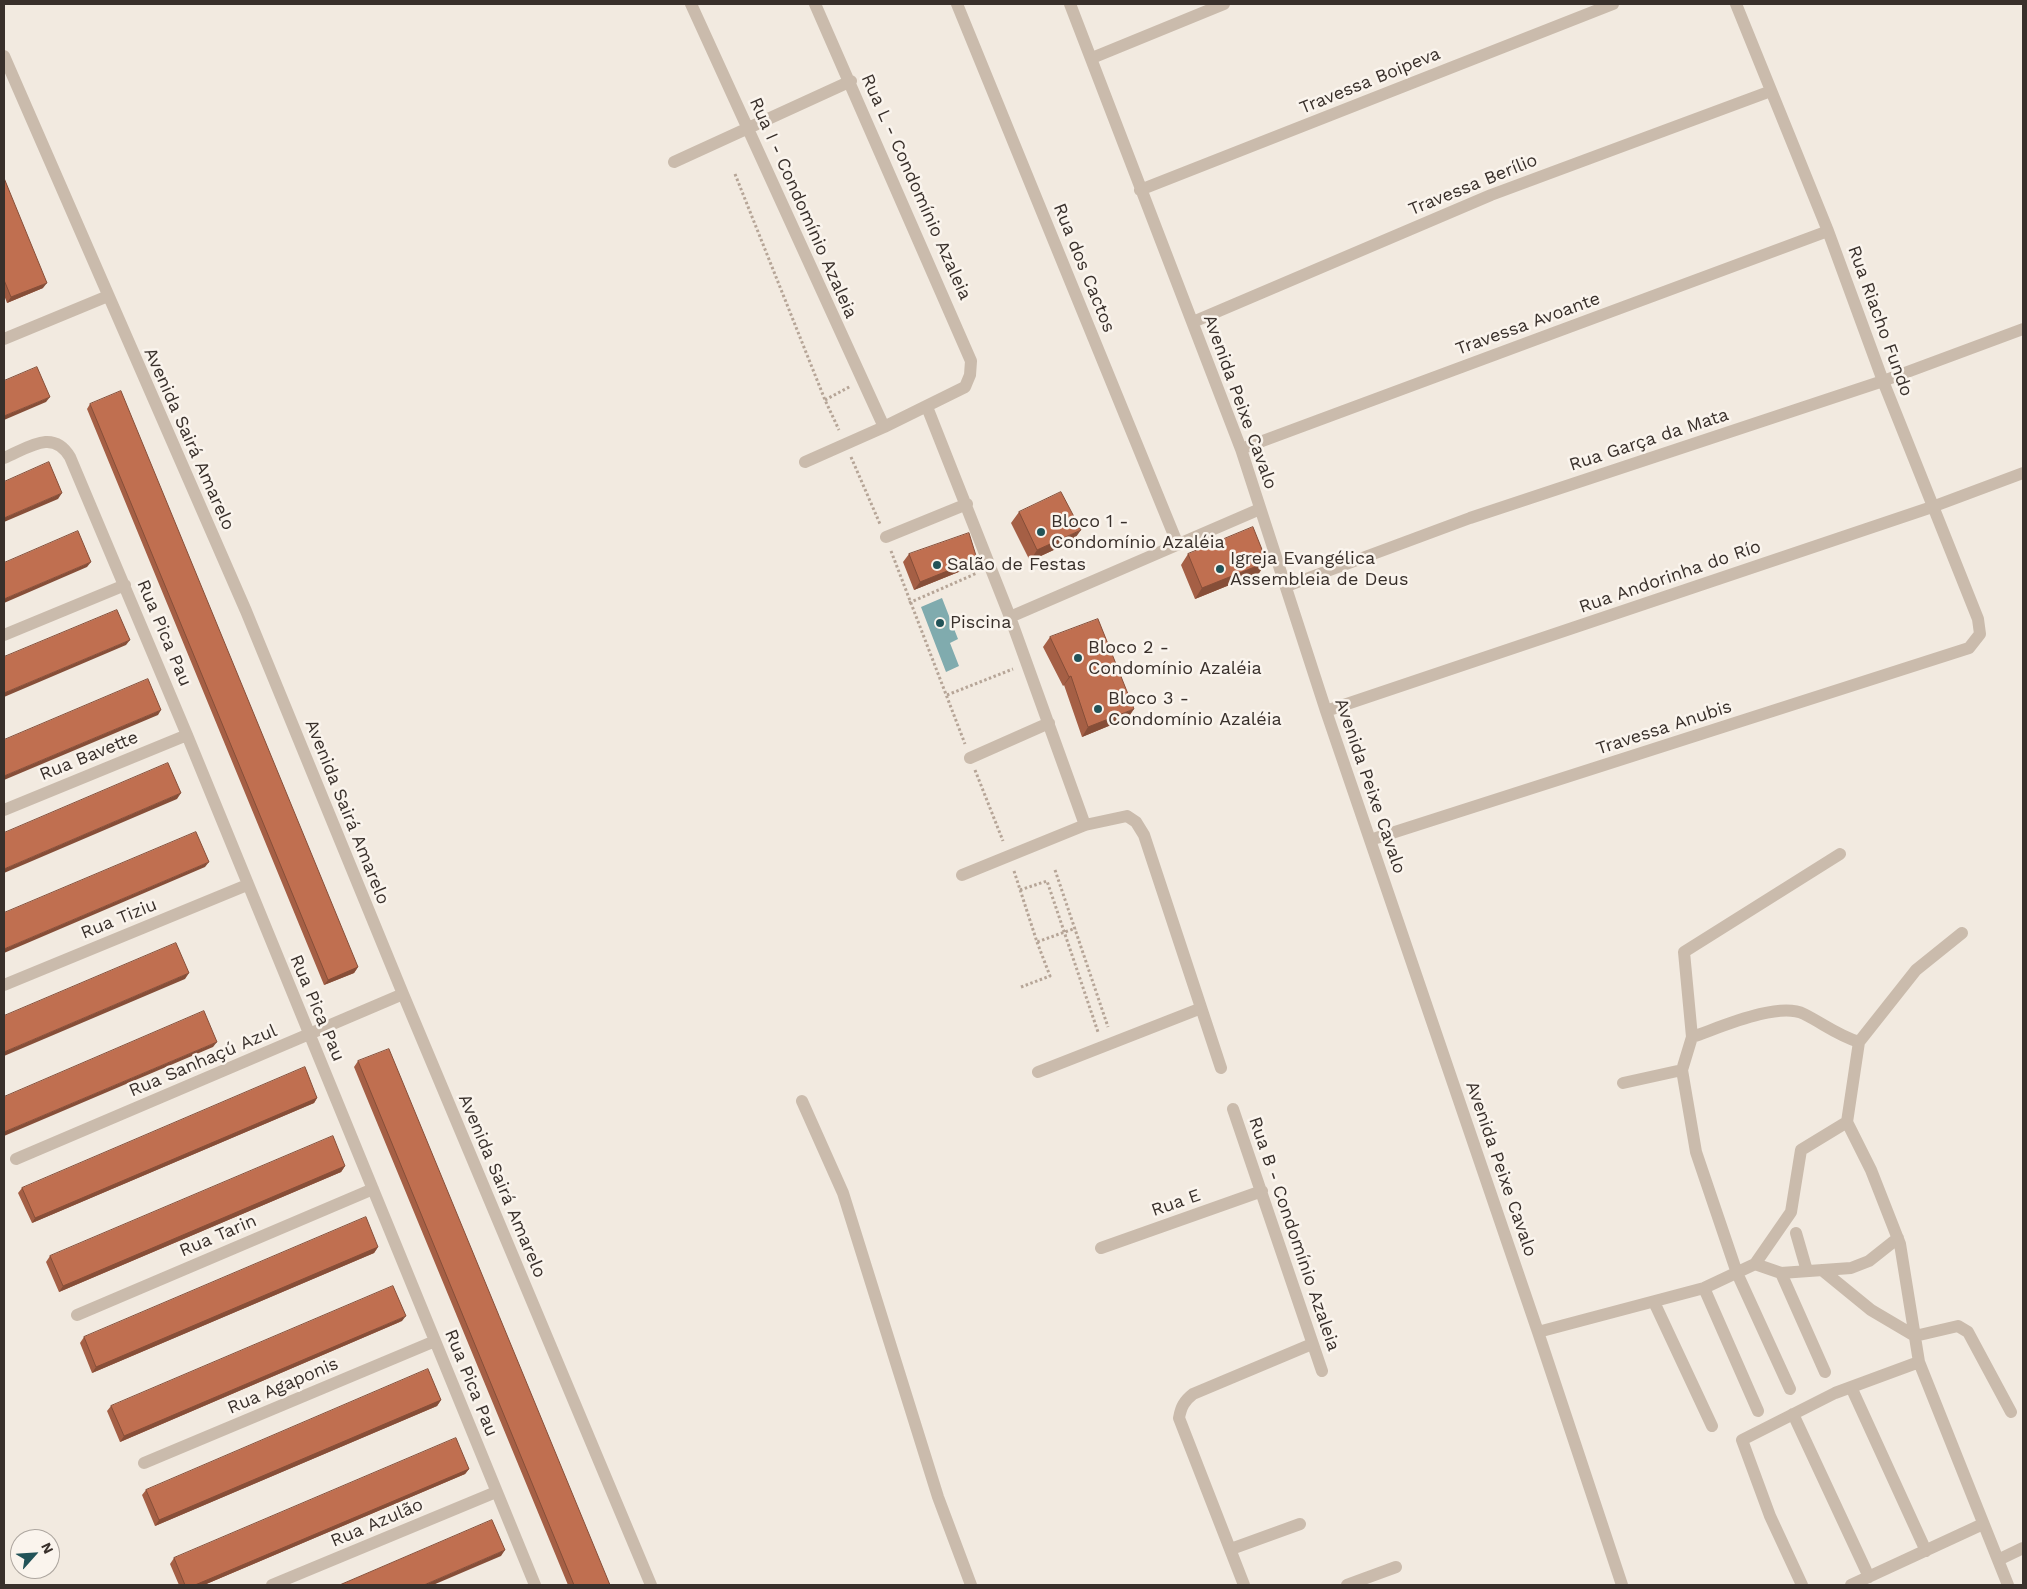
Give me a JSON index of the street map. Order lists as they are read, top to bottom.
{
  "streets": {
    "street": [
      "Travessa Boipeva",
      "Travessa Berílio",
      "Rua L - Condomínio Azaleia",
      "Rua I - Condomínio Azaleia",
      "Rua dos Cactos",
      "Rua Riacho Fundo",
      "Travessa Avoante",
      "Avenida Peixe Cavalo",
      "Avenida Sairá Amarelo",
      "Rua Garça da Mata",
      "Rua Andorinha do Río",
      "Rua Pica Pau",
      "Travessa Anubis",
      "Rua Bavette",
      "Rua Tiziu",
      "Rua Sanhaçú Azul",
      "Rua E",
      "Rua B - Condomínio Azaleia",
      "Rua Tarin",
      "Rua Agaponis",
      "Rua Azulão"
    ]
  },
  "crossings": [
    ["Travessa Boipeva", "Avenida Peixe Cavalo"],
    ["Travessa Berílio", "Rua Riacho Fundo"],
    ["Travessa Berílio", "Avenida Peixe Cavalo"],
    ["Rua Riacho Fundo", "Travessa Avoante"],
    ["Rua Riacho Fundo", "Rua Garça da Mata"],
    ["Rua Riacho Fundo", "Rua Andorinha do Río"],
    ["Rua Riacho Fundo", "Travessa Anubis"],
    ["Travessa Avoante", "Avenida Peixe Cavalo"],
    ["Avenida Peixe Cavalo", "Rua Garça da Mata"],
    ["Avenida Peixe Cavalo", "Rua Andorinha do Río"],
    ["Avenida Peixe Cavalo", "Travessa Anubis"],
    ["Avenida Sairá Amarelo", "Rua Sanhaçú Azul"],
    ["Rua Pica Pau", "Rua Bavette"],
    ["Rua Pica Pau", "Rua Tiziu"],
    ["Rua Pica Pau", "Rua Sanhaçú Azul"],
    ["Rua Pica Pau", "Rua Tarin"],
    ["Rua Pica Pau", "Rua Agaponis"],
    ["Rua Pica Pau", "Rua Azulão"],
    ["Rua E", "Rua B - Condomínio Azaleia"]
  ],
  "places": [
    "Bloco 1 - Condomínio Azaléia",
    "Salão de Festas",
    "Igreja Evangélica Assembleia de Deus",
    "Piscina",
    "Bloco 2 - Condomínio Azaléia",
    "Bloco 3 - Condomínio Azaléia"
  ],
  "north": "top right"
}
